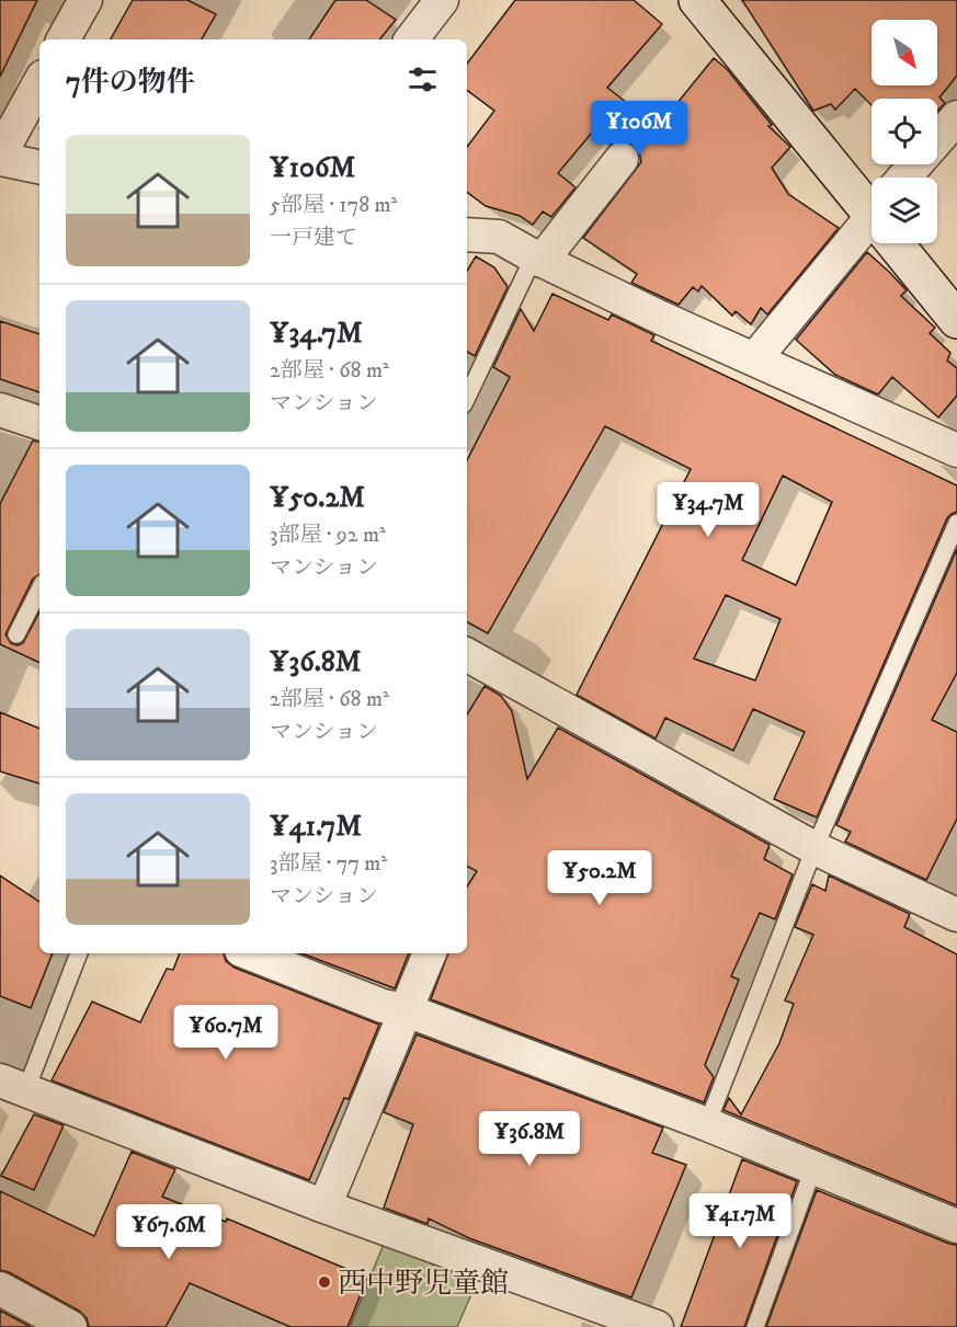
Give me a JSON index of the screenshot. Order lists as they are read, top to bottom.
{
  "places": ["西中野児童館"],
  "north": "bottom right",
  "page": {
    "heading": "7件の物件",
    "price": [
      "¥106M",
      "¥34.7M",
      "¥50.2M",
      "¥60.7M",
      "¥36.8M",
      "¥41.7M",
      "¥67.6M"
    ],
    "list": [
      {
        "name": "¥106M",
        "note": "5部屋 · 178 m² · 一戸建て"
      },
      {
        "name": "¥34.7M",
        "note": "2部屋 · 68 m² · マンション"
      },
      {
        "name": "¥50.2M",
        "note": "3部屋 · 92 m² · マンション"
      },
      {
        "name": "¥36.8M",
        "note": "2部屋 · 68 m² · マンション"
      },
      {
        "name": "¥41.7M",
        "note": "3部屋 · 77 m² · マンション"
      }
    ]
  }
}
